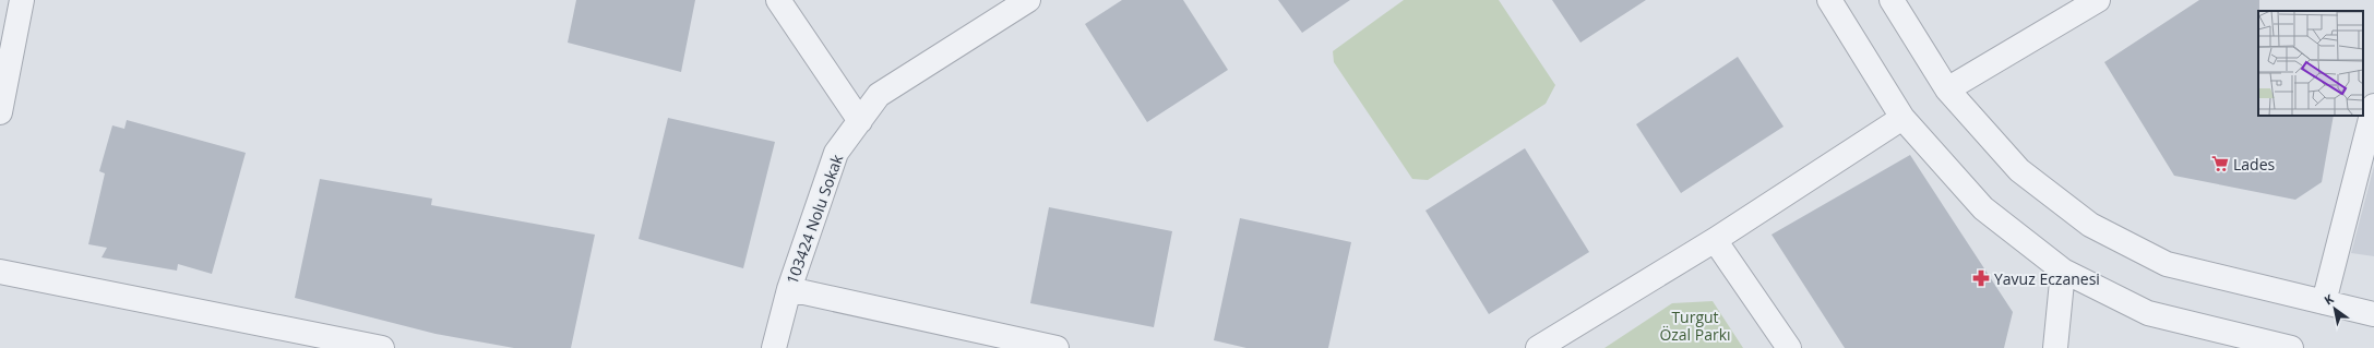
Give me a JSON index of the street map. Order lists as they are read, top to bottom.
{
  "streets": {
    "street": ["103424 Nolu Sokak"]
  },
  "parks": ["Turgut Özal Parkı"],
  "places": {
    "supermarket": ["Lades"],
    "pharmacy": ["Yavuz Eczanesi"]
  },
  "north": "top left"
}
